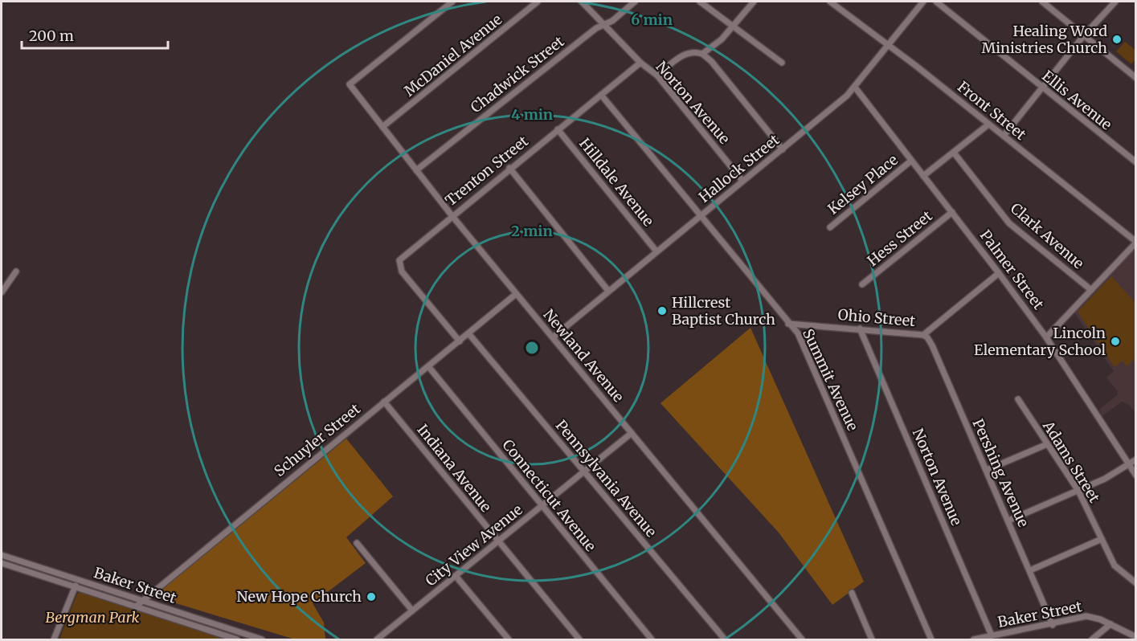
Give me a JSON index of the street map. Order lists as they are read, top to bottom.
{
  "streets": {
    "street": [
      "McDaniel Avenue",
      "Chadwick Street",
      "Ellis Avenue",
      "Norton Avenue",
      "Front Street",
      "Hallock Street",
      "Trenton Street",
      "Hilldale Avenue",
      "Kelsey Place",
      "Clark Avenue",
      "Hess Street",
      "Palmer Street",
      "Ohio Street",
      "Newland Avenue",
      "Summit Avenue",
      "Schuyler Street",
      "Adams Street",
      "Indiana Avenue",
      "Pershing Avenue",
      "Pennsylvania Avenue",
      "Connecticut Avenue",
      "City View Avenue",
      "Baker Street"
    ]
  },
  "crossings": [
    ["McDaniel Avenue", "Newland Avenue"],
    ["Chadwick Street", "Norton Avenue"],
    ["Chadwick Street", "Newland Avenue"],
    ["Norton Avenue", "Hallock Street"],
    ["Norton Avenue", "Trenton Street"],
    ["Norton Avenue", "Ohio Street"],
    ["Norton Avenue", "Baker Street"],
    ["Front Street", "Hallock Street"],
    ["Hallock Street", "Hilldale Avenue"],
    ["Hallock Street", "Palmer Street"],
    ["Hallock Street", "Newland Avenue"],
    ["Hallock Street", "Summit Avenue"],
    ["Trenton Street", "Hilldale Avenue"],
    ["Trenton Street", "Newland Avenue"],
    ["Trenton Street", "Summit Avenue"],
    ["Trenton Street", "Schuyler Street"],
    ["Kelsey Place", "Palmer Street"],
    ["Hess Street", "Palmer Street"],
    ["Palmer Street", "Ohio Street"],
    ["Ohio Street", "Summit Avenue"],
    ["Ohio Street", "Pershing Avenue"],
    ["Newland Avenue", "Schuyler Street"],
    ["Newland Avenue", "City View Avenue"],
    ["Schuyler Street", "Indiana Avenue"],
    ["Schuyler Street", "Pennsylvania Avenue"],
    ["Schuyler Street", "Connecticut Avenue"],
    ["Schuyler Street", "Baker Street"],
    ["Indiana Avenue", "City View Avenue"],
    ["Pershing Avenue", "Baker Street"],
    ["Pennsylvania Avenue", "City View Avenue"],
    ["Connecticut Avenue", "City View Avenue"]
  ],
  "parks": ["Bergman Park"],
  "places": [
    "Healing Word Ministries Church",
    "Hillcrest Baptist Church",
    "Lincoln Elementary School",
    "New Hope Church"
  ],
  "scale_bar": "200 m",
  "rings": ["6 min", "4 min", "2 min"]
}
